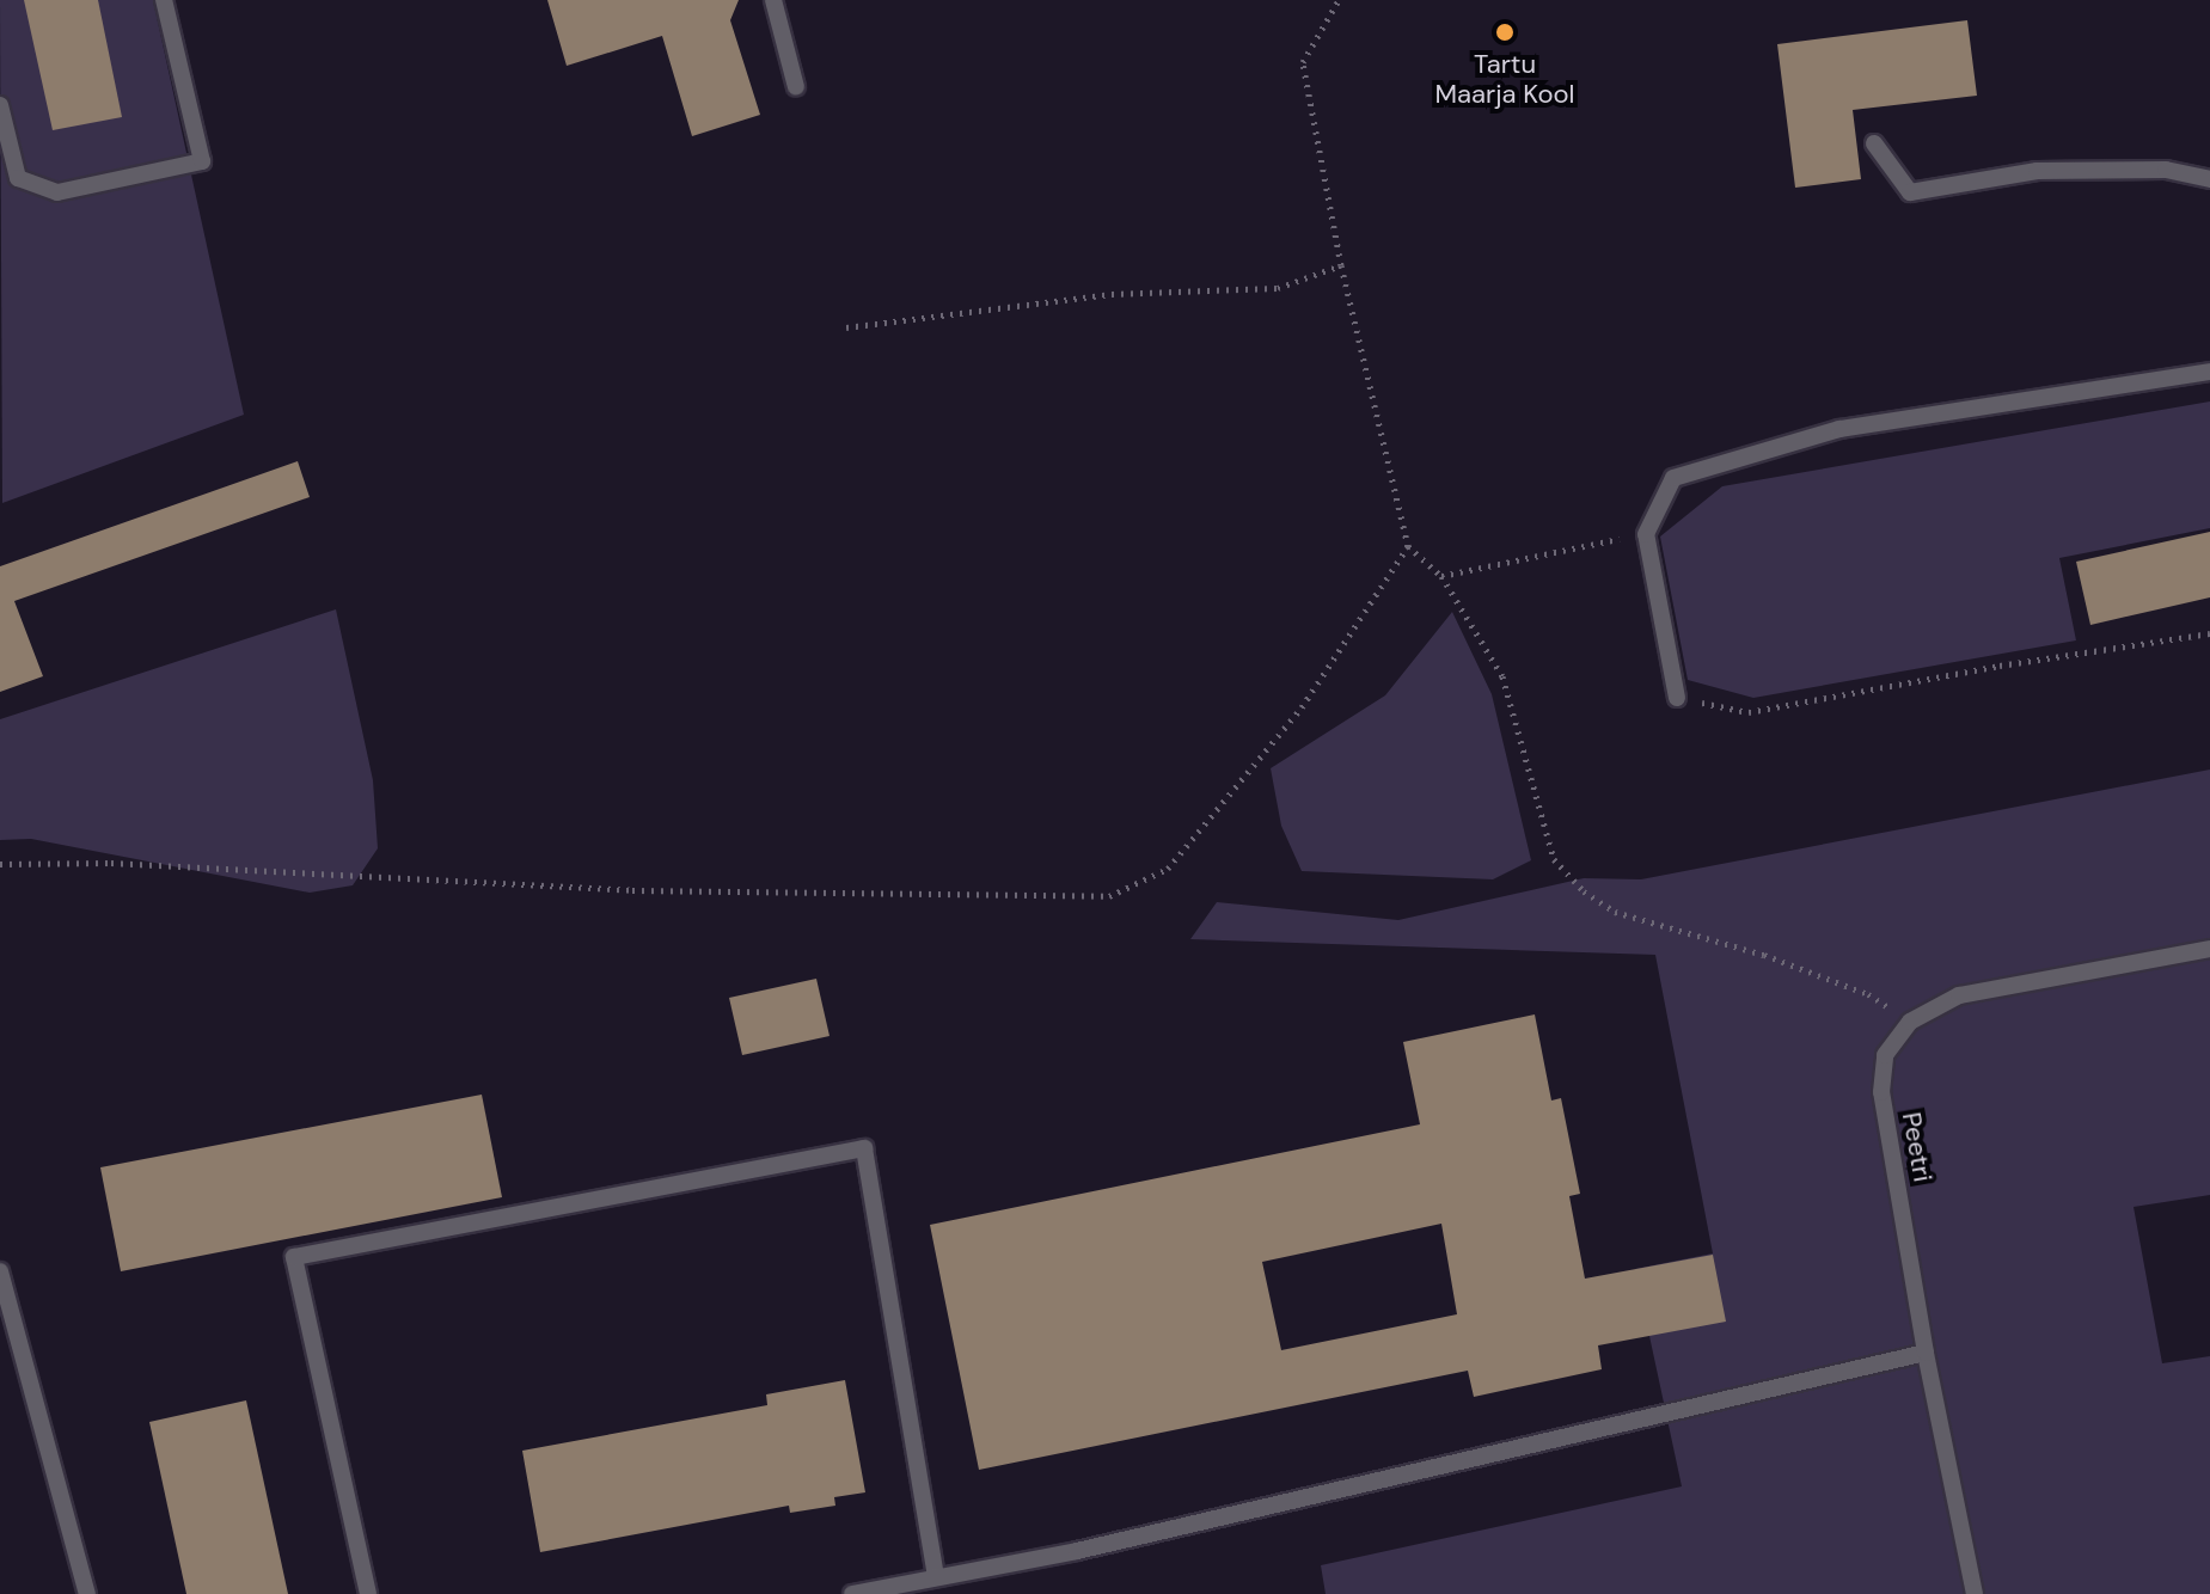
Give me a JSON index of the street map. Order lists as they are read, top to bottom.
{
  "streets": {
    "lane": ["Peetri"]
  },
  "places": ["Tartu Maarja Kool"]
}
